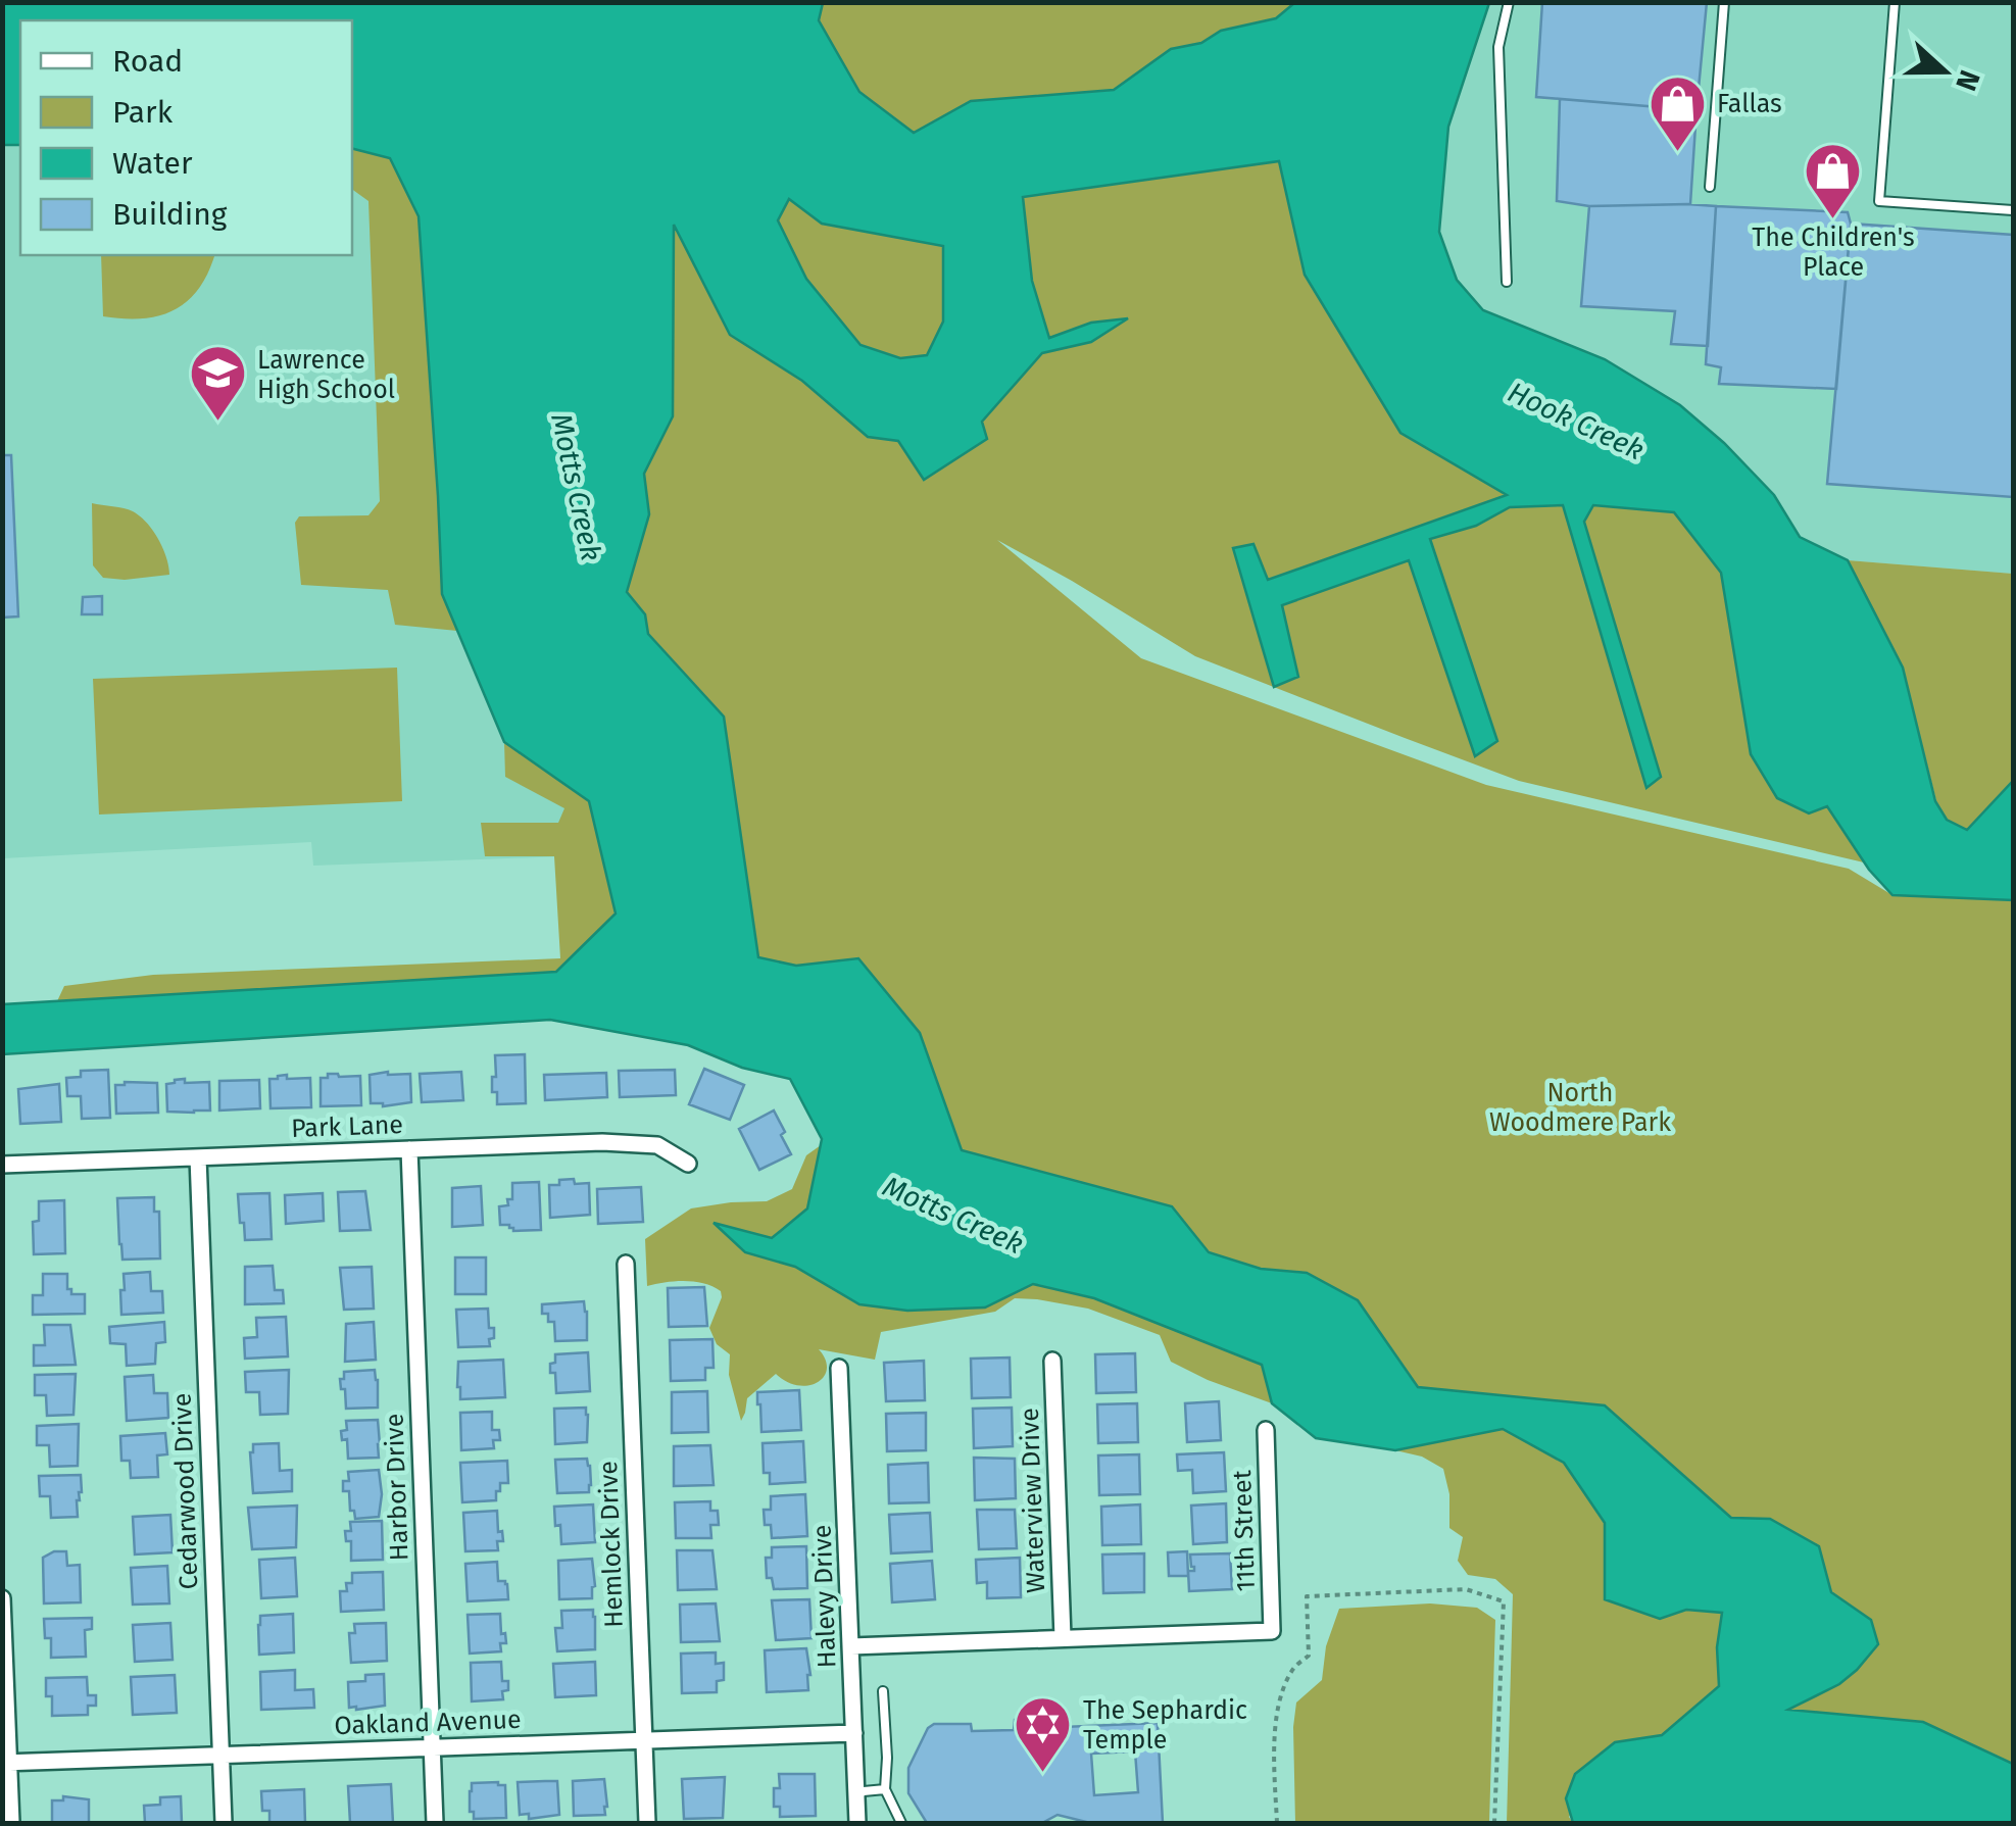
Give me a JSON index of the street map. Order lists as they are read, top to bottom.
{
  "streets": {
    "street": [
      "Park Lane",
      "Harbor Drive",
      "Cedarwood Drive",
      "Waterview Drive",
      "11th Street",
      "Hemlock Drive",
      "Halevy Drive",
      "Oakland Avenue"
    ]
  },
  "crossings": [
    ["Park Lane", "Harbor Drive"],
    ["Park Lane", "Cedarwood Drive"],
    ["Harbor Drive", "Oakland Avenue"],
    ["Cedarwood Drive", "Oakland Avenue"],
    ["Waterview Drive", "11th Street"],
    ["Hemlock Drive", "Oakland Avenue"],
    ["Halevy Drive", "Oakland Avenue"]
  ],
  "water": ["Hook Creek", "Motts Creek"],
  "parks": ["North Woodmere Park"],
  "places": {
    "shop": ["Fallas", "The Children's Place"],
    "school or university": ["Lawrence High School"],
    "synagogue": ["The Sephardic Temple"]
  },
  "legend": [
    "Road",
    "Park",
    "Water",
    "Building"
  ],
  "north": "right"
}
